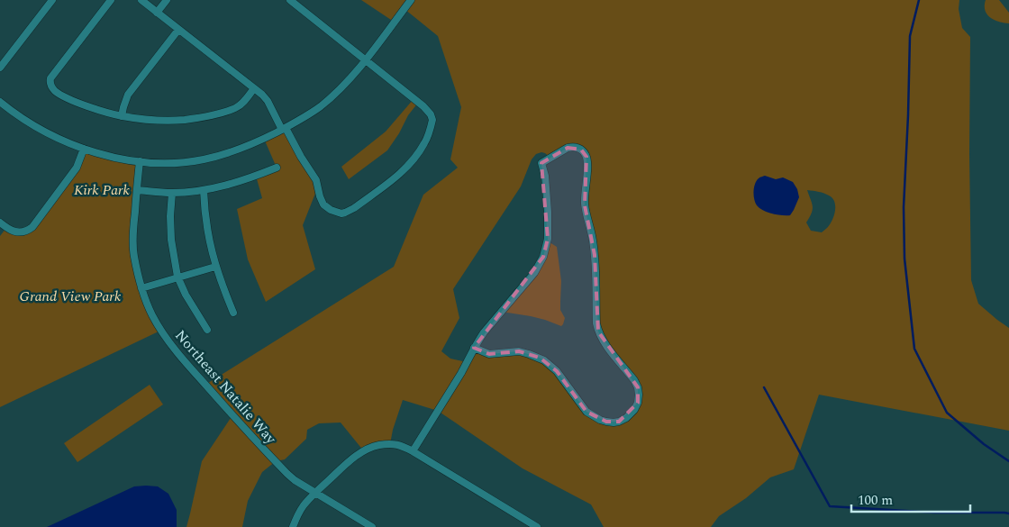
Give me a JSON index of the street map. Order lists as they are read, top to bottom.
{
  "streets": {
    "street": ["Northeast Natalie Way"]
  },
  "parks": ["Kirk Park", "Grand View Park"],
  "scale_bar": "100 m"
}
